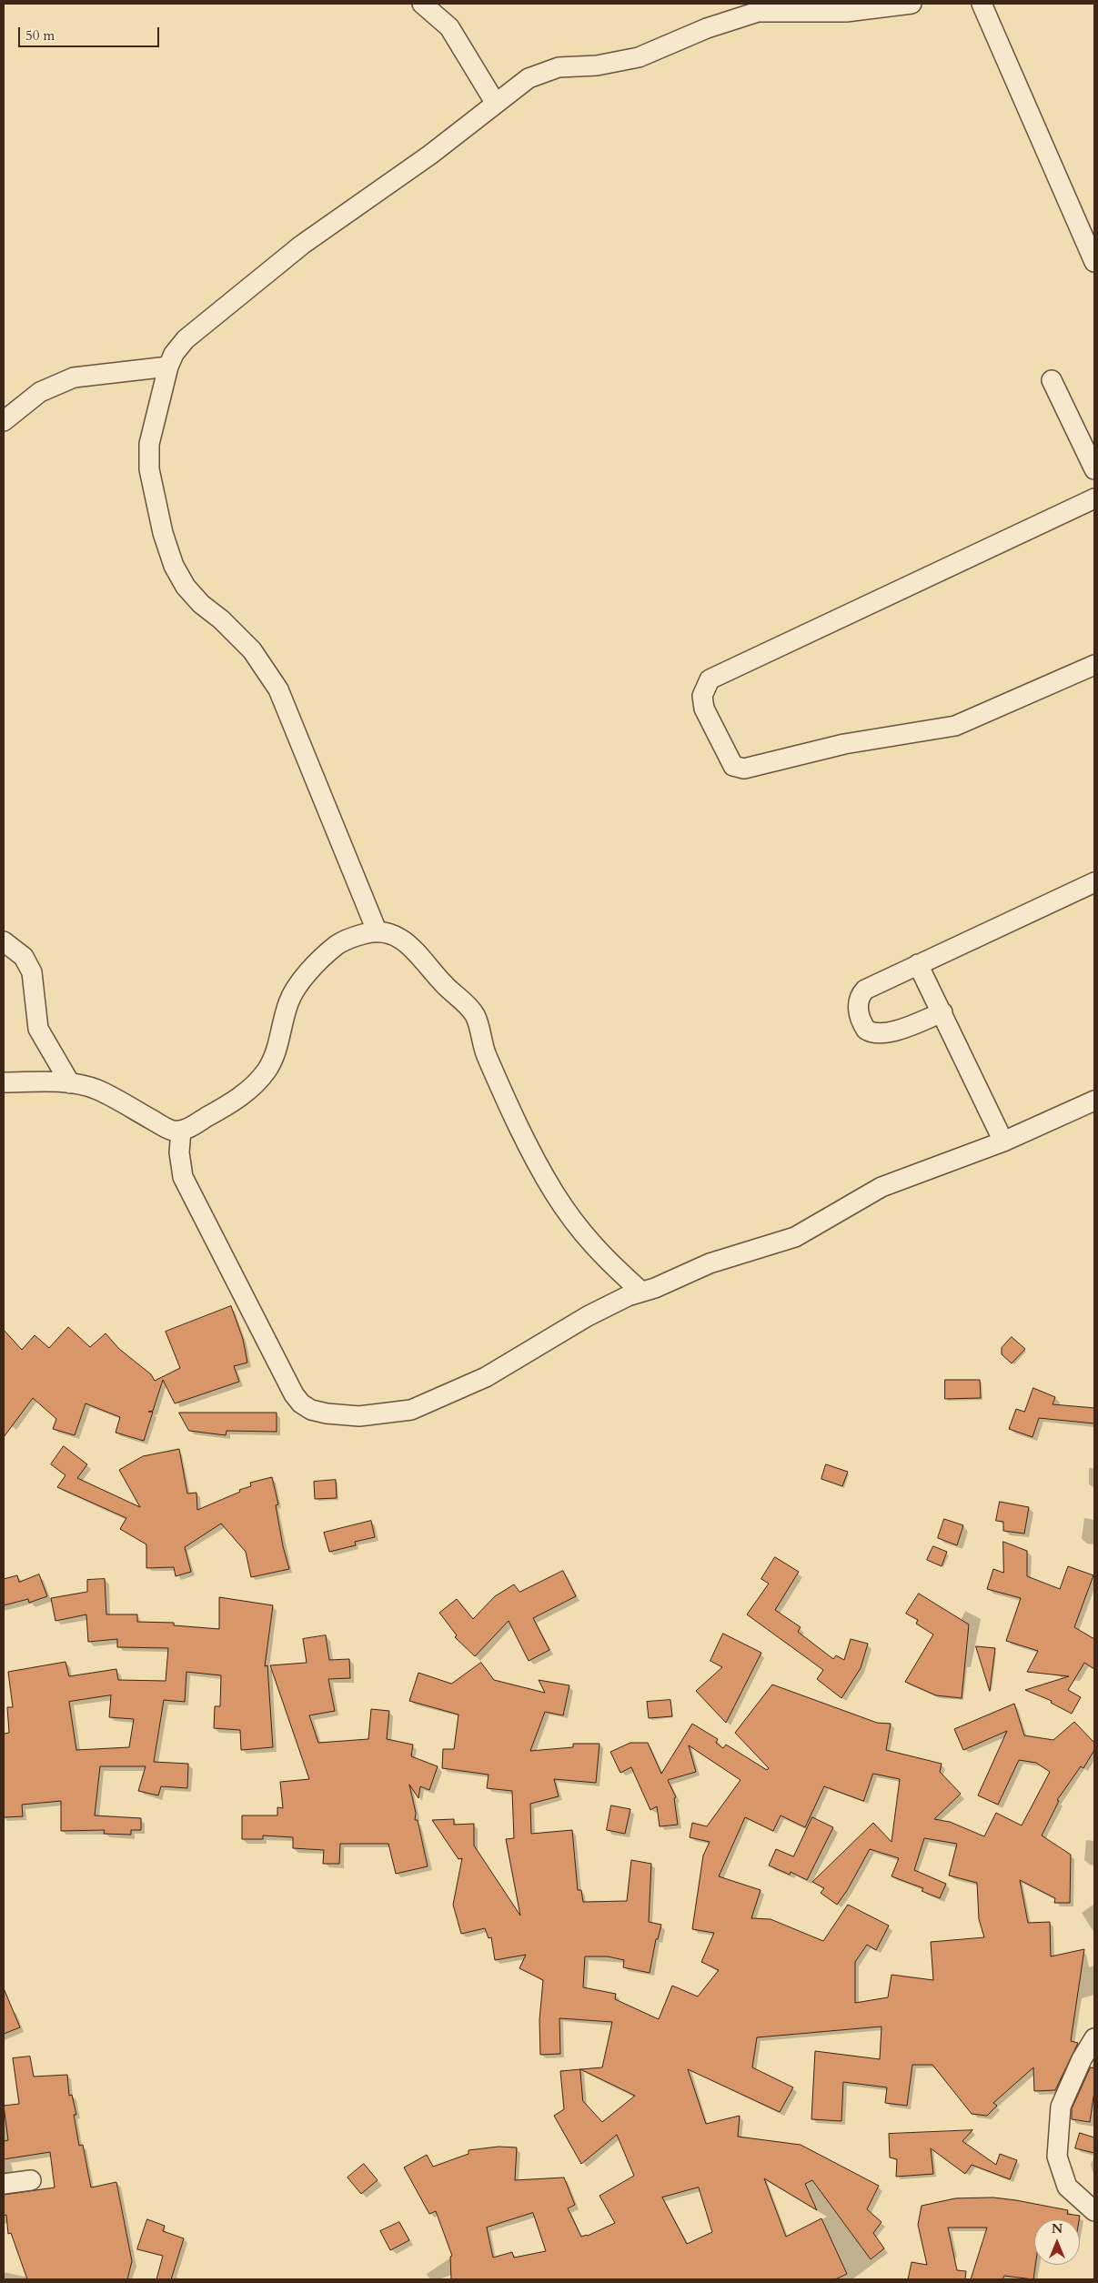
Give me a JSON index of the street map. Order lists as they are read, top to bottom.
{
  "scale_bar": "50 m",
  "north": "top"
}
